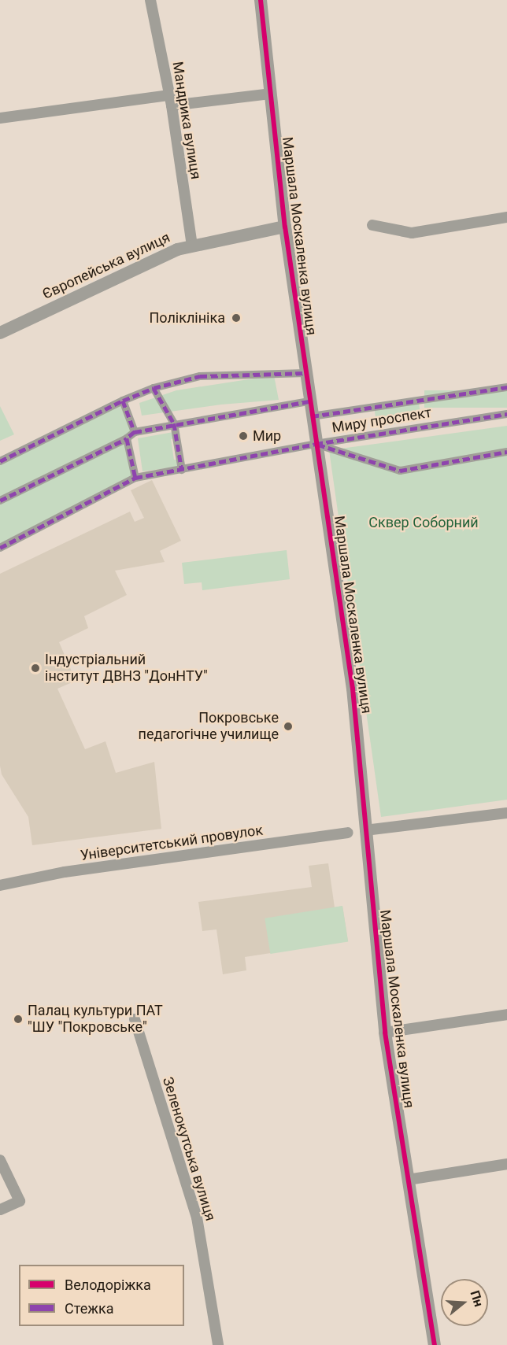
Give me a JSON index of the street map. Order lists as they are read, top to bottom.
{
  "streets": {
    "street": [
      "Мандрика вулиця",
      "Маршала Москаленка вулиця",
      "Європейська вулиця",
      "Миру проспект",
      "Університетський провулок",
      "Зеленокутська вулиця"
    ]
  },
  "crossings": [
    ["Мандрика вулиця", "Європейська вулиця"],
    ["Маршала Москаленка вулиця", "Європейська вулиця"],
    ["Маршала Москаленка вулиця", "Миру проспект"]
  ],
  "parks": ["Сквер Соборний"],
  "places": [
    "Поліклініка",
    "Мир",
    "Індустріальний інститут ДВНЗ \"ДонНТУ\"",
    "Покровське педагогічне училище",
    "Палац культури ПАТ \"ШУ \"Покровське\""
  ],
  "legend": ["Велодоріжка", "Стежка"],
  "north": "right"
}
